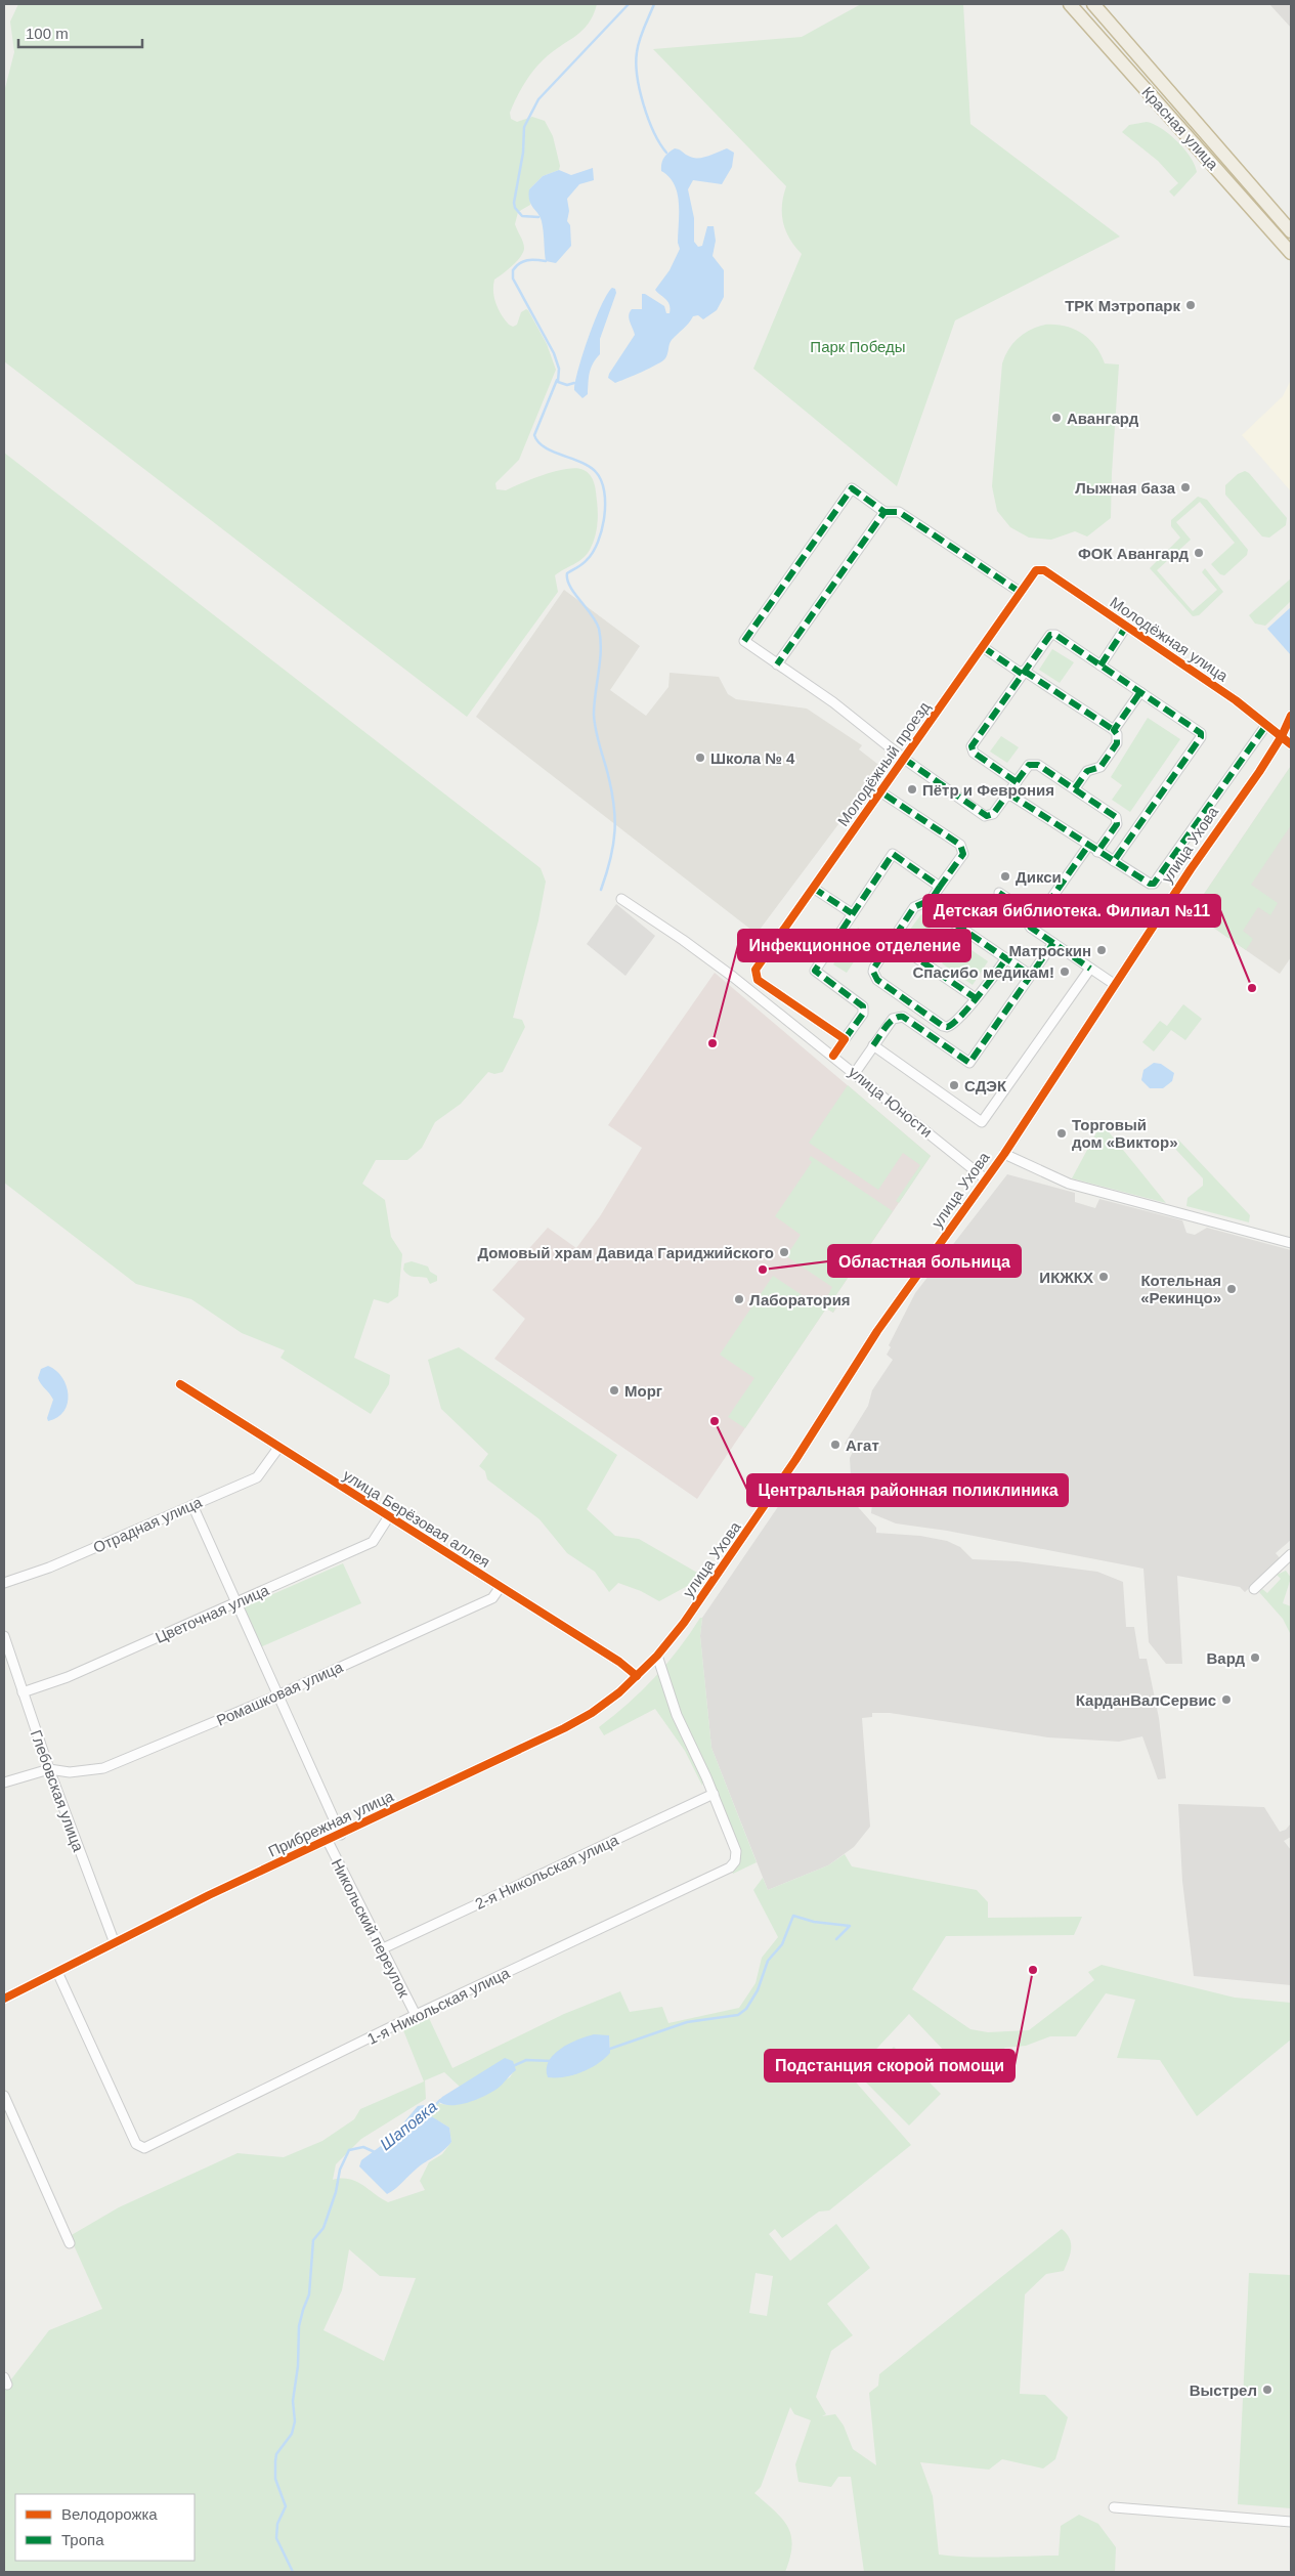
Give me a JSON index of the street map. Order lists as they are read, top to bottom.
{
  "streets": {
    "highway": ["Красная улица"],
    "street": [
      "Молодёжная улица",
      "Молодёжный проезд",
      "улица Ухова",
      "улица Юности",
      "улица Берёзовая аллея",
      "Отрадная улица",
      "Цветочная улица",
      "Ромашковая улица",
      "Глебовская улица",
      "Прибрежная улица",
      "2-я Никольская улица",
      "Никольский переулок",
      "1-я Никольская улица"
    ]
  },
  "crossings": [
    ["Молодёжная улица", "Молодёжный проезд"],
    ["Молодёжная улица", "улица Ухова"],
    ["улица Ухова", "улица Юности"],
    ["улица Ухова", "Прибрежная улица"],
    ["улица Берёзовая аллея", "Отрадная улица"],
    ["улица Берёзовая аллея", "Цветочная улица"],
    ["улица Берёзовая аллея", "Ромашковая улица"],
    ["улица Берёзовая аллея", "Прибрежная улица"],
    ["Цветочная улица", "Глебовская улица"],
    ["Ромашковая улица", "Глебовская улица"],
    ["Глебовская улица", "Прибрежная улица"],
    ["Прибрежная улица", "Никольский переулок"],
    ["Прибрежная улица", "1-я Никольская улица"],
    ["2-я Никольская улица", "Никольский переулок"],
    ["2-я Никольская улица", "1-я Никольская улица"],
    ["Никольский переулок", "1-я Никольская улица"]
  ],
  "water": ["Шаповка"],
  "parks": ["Парк Победы"],
  "places": [
    "ТРК Мэтропарк",
    "Авангард",
    "Лыжная база",
    "ФОК Авангард",
    "Школа № 4",
    "Пётр и Феврония",
    "Дикси",
    "Матроскин",
    "Спасибо медикам!",
    "Детская библиотека. Филиал №11",
    "Инфекционное отделение",
    "СДЭК",
    "Торговый дом «Виктор»",
    "Домовый храм Давида Гариджийского",
    "Областная больница",
    "ИКЖКХ",
    "Котельная «Рекинцо»",
    "Лаборатория",
    "Морг",
    "Центральная районная поликлиника",
    "Агат",
    "Вард",
    "КарданВалСервис",
    "Подстанция скорой помощи",
    "Выстрел"
  ],
  "legend": ["Велодорожка", "Тропа"],
  "scale_bar": "100 m"
}
